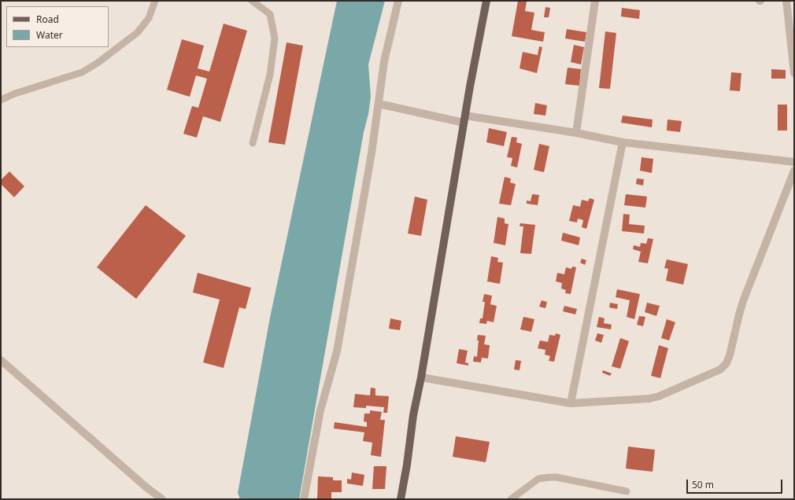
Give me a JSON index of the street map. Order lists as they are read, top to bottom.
{
  "legend": ["Road", "Water"],
  "scale_bar": "50 m"
}
